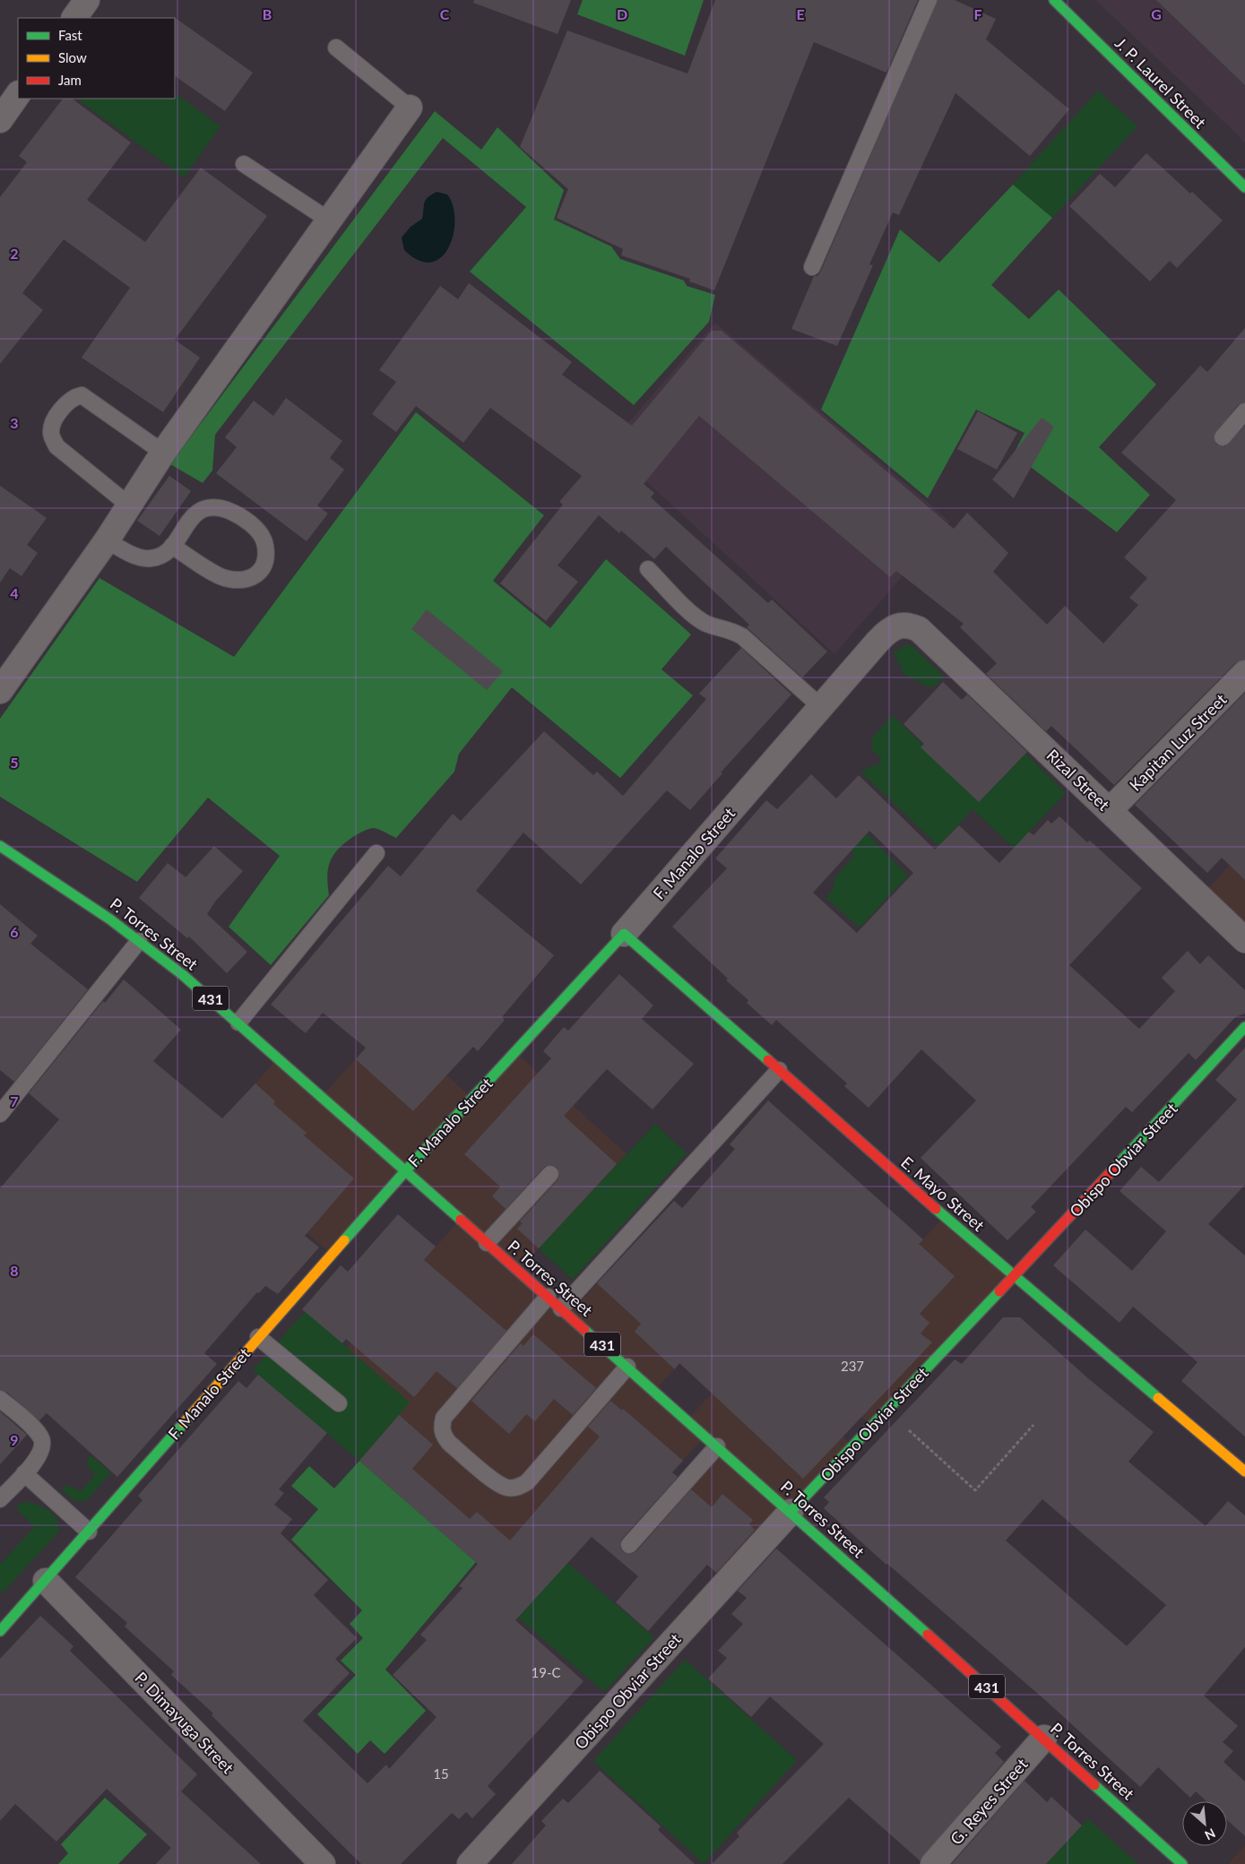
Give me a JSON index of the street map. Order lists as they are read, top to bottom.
{
  "streets": {
    "main road": [
      "J. P. Laurel Street",
      "F. Manalo Street",
      "P. Torres Street",
      "431",
      "Obispo Obviar Street",
      "E. Mayo Street"
    ],
    "street": [
      "Kapitan Luz Street",
      "Rizal Street",
      "P. Dimayuga Street",
      "G. Reyes Street"
    ]
  },
  "crossings": [
    ["Kapitan Luz Street", "Rizal Street"],
    ["Rizal Street", "F. Manalo Street"],
    ["F. Manalo Street", "P. Torres Street"],
    ["F. Manalo Street", "E. Mayo Street"],
    ["F. Manalo Street", "P. Dimayuga Street"],
    ["P. Torres Street", "Obispo Obviar Street"],
    ["P. Torres Street", "G. Reyes Street"],
    ["Obispo Obviar Street", "E. Mayo Street"]
  ],
  "house_numbers": ["237", "19-C", "15"],
  "legend": ["Fast", "Slow", "Jam"],
  "north": "bottom right",
  "grid": {
    "columns": [
      "B",
      "C",
      "D",
      "E",
      "F",
      "G"
    ],
    "rows": [
      "2",
      "3",
      "4",
      "5",
      "6",
      "7",
      "8",
      "9"
    ]
  }
}
